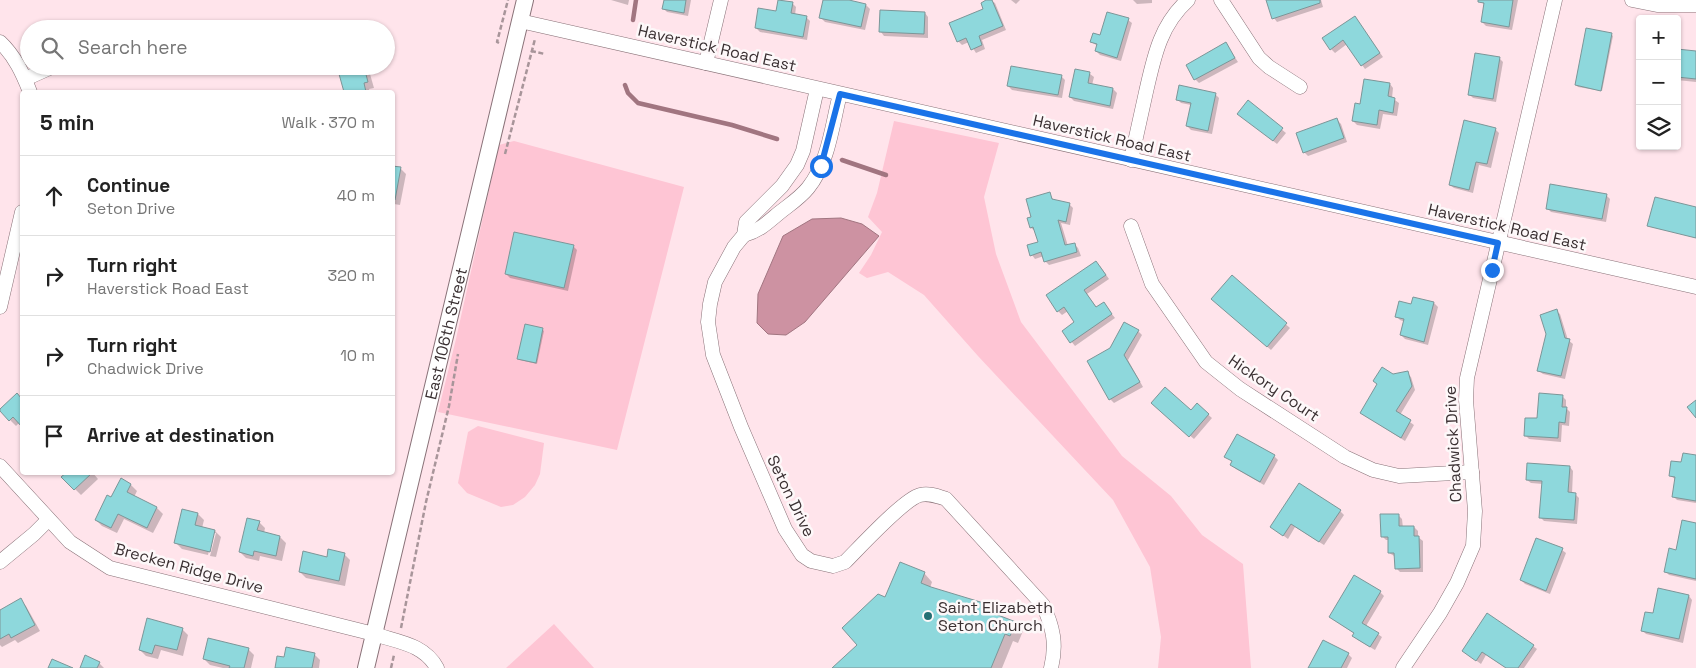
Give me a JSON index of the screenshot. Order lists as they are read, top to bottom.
{
  "streets": {
    "street": [
      "Haverstick Road East",
      "East 106th Street",
      "Hickory Court",
      "Chadwick Drive",
      "Seton Drive",
      "Brecken Ridge Drive"
    ]
  },
  "crossings": [
    ["Haverstick Road East", "East 106th Street"],
    ["Haverstick Road East", "Chadwick Drive"],
    ["Haverstick Road East", "Seton Drive"],
    ["East 106th Street", "Brecken Ridge Drive"],
    ["Hickory Court", "Chadwick Drive"]
  ],
  "places": ["Saint Elizabeth Seton Church"],
  "page": {
    "map_buttons": ["+", "−"],
    "search": "Search here",
    "heading": ["5 min", "Walk · 370 m"],
    "list": [
      ["Continue", "Seton Drive", "40 m"],
      ["Turn right", "Haverstick Road East", "320 m"],
      ["Turn right", "Chadwick Drive", "10 m"],
      "Arrive at destination"
    ]
  }
}
